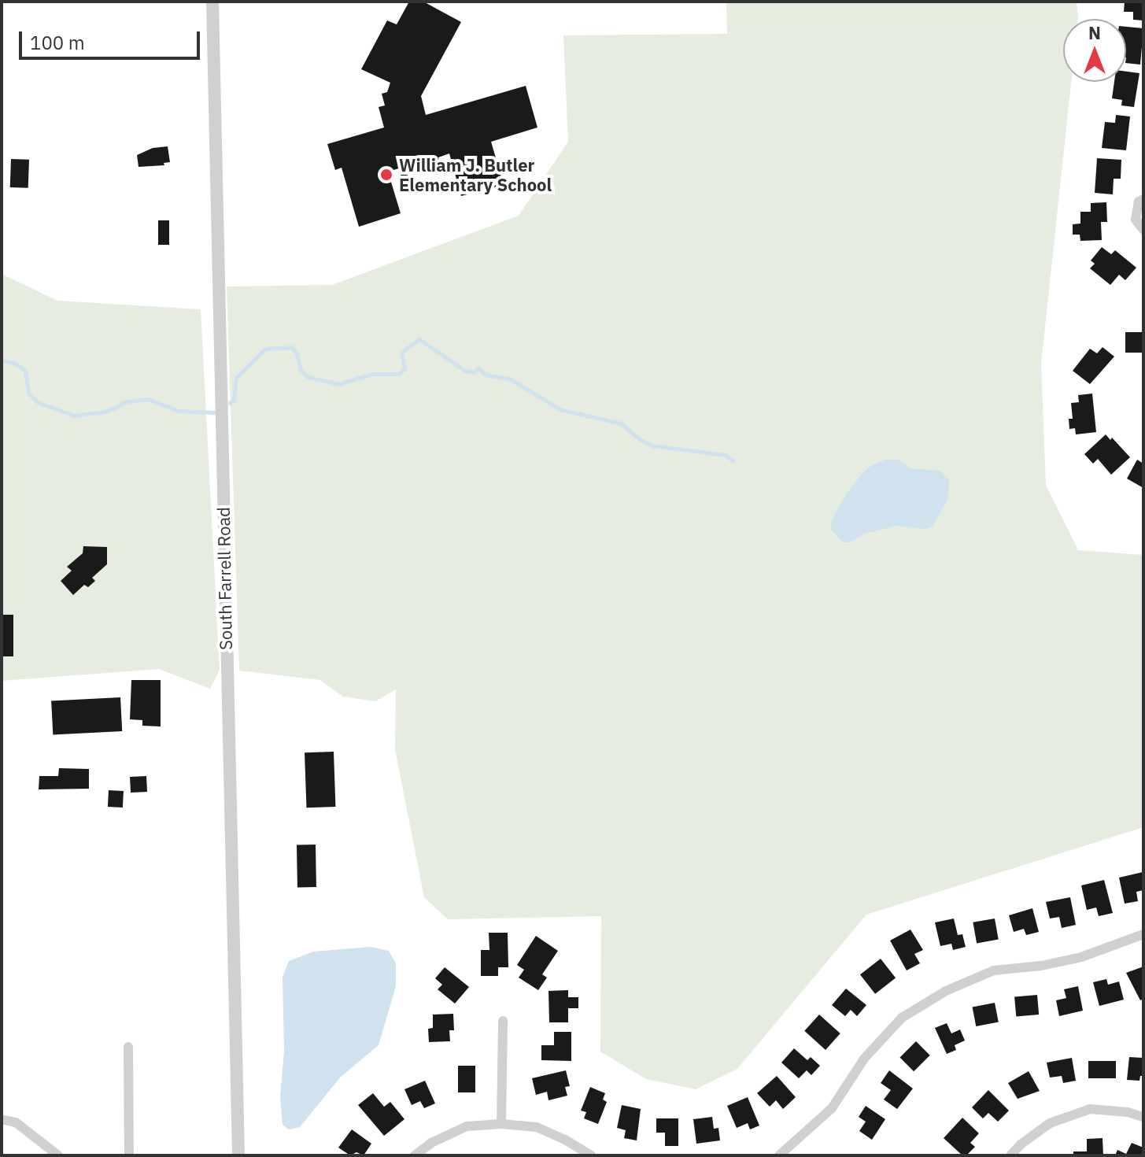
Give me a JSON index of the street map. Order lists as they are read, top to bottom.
{
  "streets": {
    "street": ["South Farrell Road"]
  },
  "places": ["William J. Butler Elementary School"],
  "scale_bar": "100 m",
  "north": "top"
}
